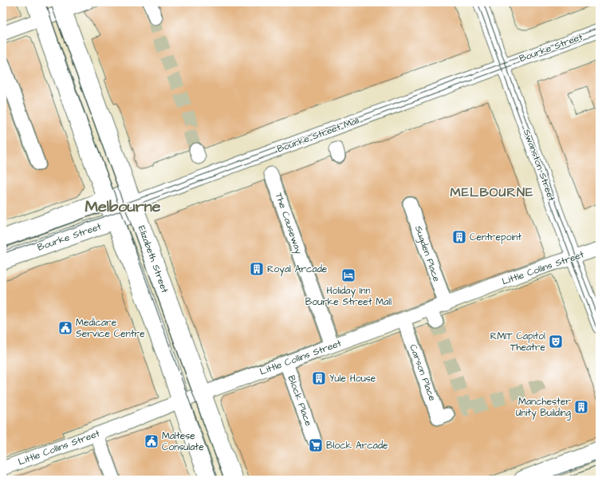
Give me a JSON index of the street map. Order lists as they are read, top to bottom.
{
  "streets": {
    "street": [
      "Bourke Street",
      "Bourke Street Mall",
      "Swanston Street",
      "The Causeway",
      "Sugden Place",
      "Elizabeth Street",
      "Little Collins Street",
      "Carson Place",
      "Block Place"
    ]
  },
  "crossings": [
    ["Bourke Street", "Bourke Street Mall"],
    ["Bourke Street", "Swanston Street"],
    ["Bourke Street", "Elizabeth Street"],
    ["Bourke Street Mall", "Swanston Street"],
    ["Bourke Street Mall", "Elizabeth Street"],
    ["Swanston Street", "Little Collins Street"],
    ["The Causeway", "Little Collins Street"],
    ["Sugden Place", "Little Collins Street"],
    ["Elizabeth Street", "Little Collins Street"],
    ["Little Collins Street", "Carson Place"],
    ["Little Collins Street", "Block Place"]
  ],
  "districts": ["MELBOURNE", "Melbourne"],
  "places": {
    "building": [
      "Centrepoint",
      "Royal Arcade",
      "Yule House",
      "Manchester Unity Building"
    ],
    "hotel": ["Holiday Inn Bourke Street Mall"],
    "public building": ["Medicare Service Centre", "Maltese Consulate"],
    "theatre": ["RMIT Capitol Theatre"],
    "supermarket": ["Block Arcade"]
  }
}
